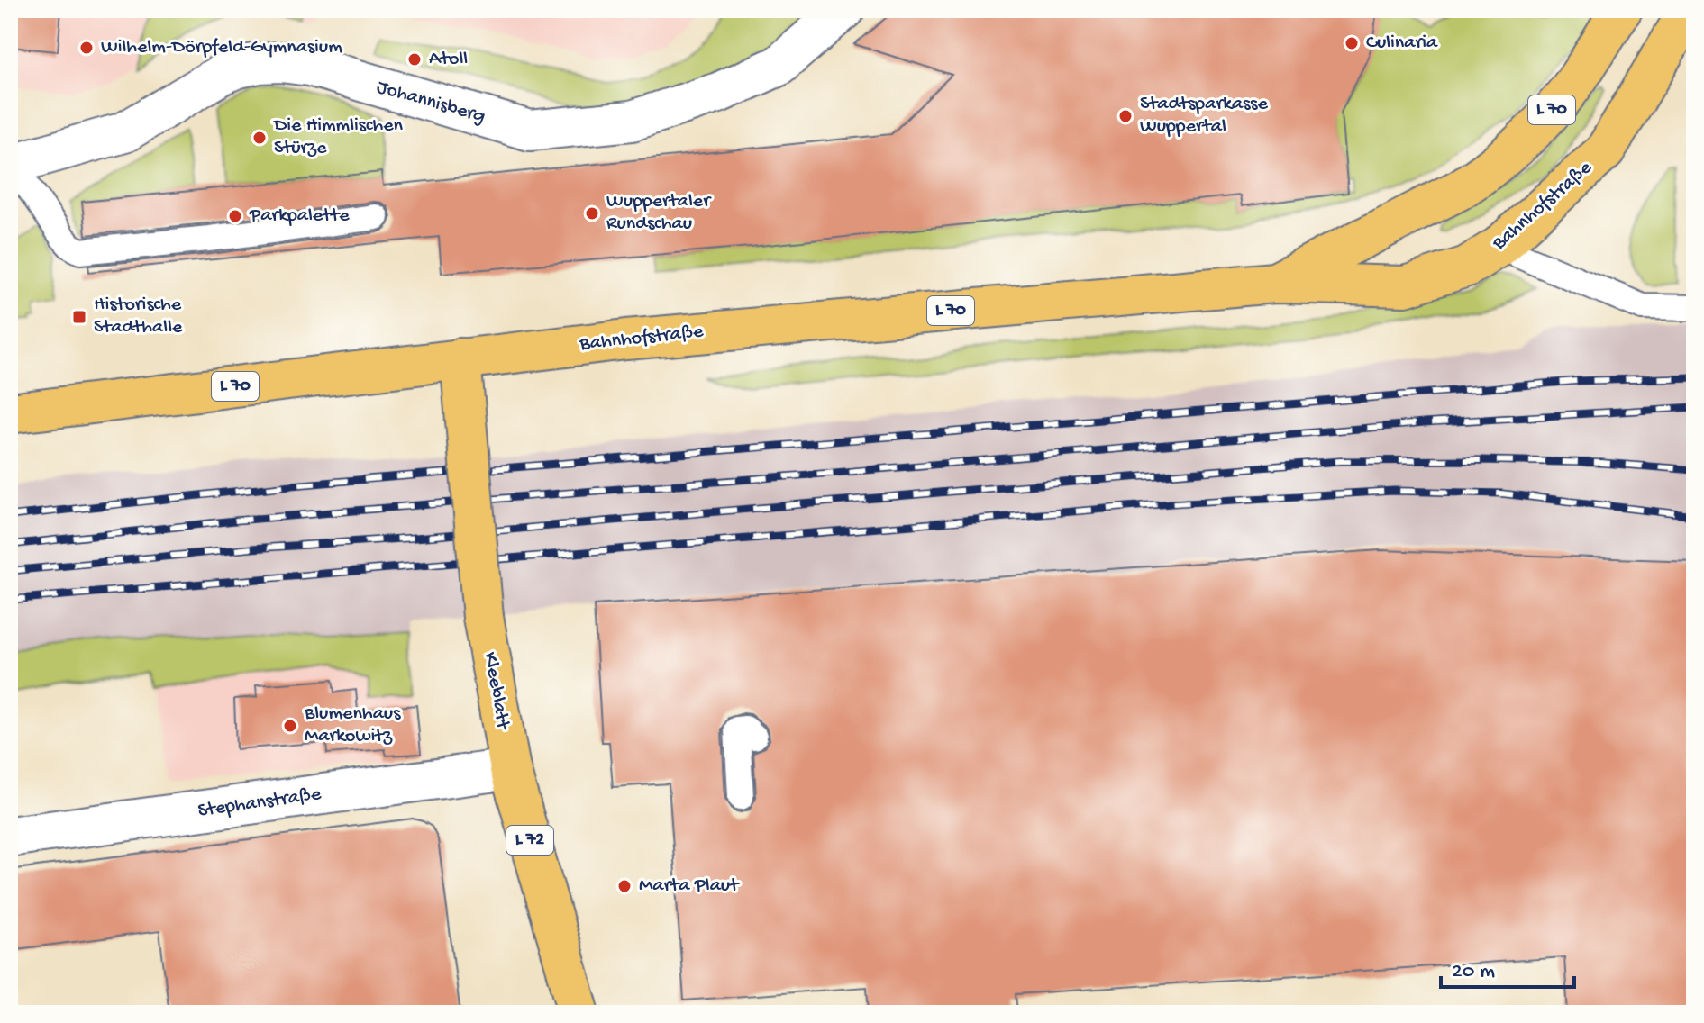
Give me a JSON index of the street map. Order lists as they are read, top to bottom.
{
  "streets": {
    "main road": [
      "L 70",
      "Bahnhofstraße",
      "Kleeblatt",
      "L 72"
    ],
    "street": ["Johannisberg", "Stephanstraße"]
  },
  "crossings": [
    ["Bahnhofstraße", "Kleeblatt"],
    ["Kleeblatt", "Stephanstraße"]
  ],
  "places": {
    "other": [
      "Culinaria",
      "Wilhelm-Dörpfeld-Gymnasium",
      "Atoll",
      "Stadtsparkasse Wuppertal",
      "Die Himmlischen Stürze",
      "Wuppertaler Rundschau",
      "Parkpalette",
      "Blumenhaus Markowitz",
      "Marta Plaut"
    ],
    "transit": ["Historische Stadthalle"]
  },
  "scale_bar": "20 m"
}
